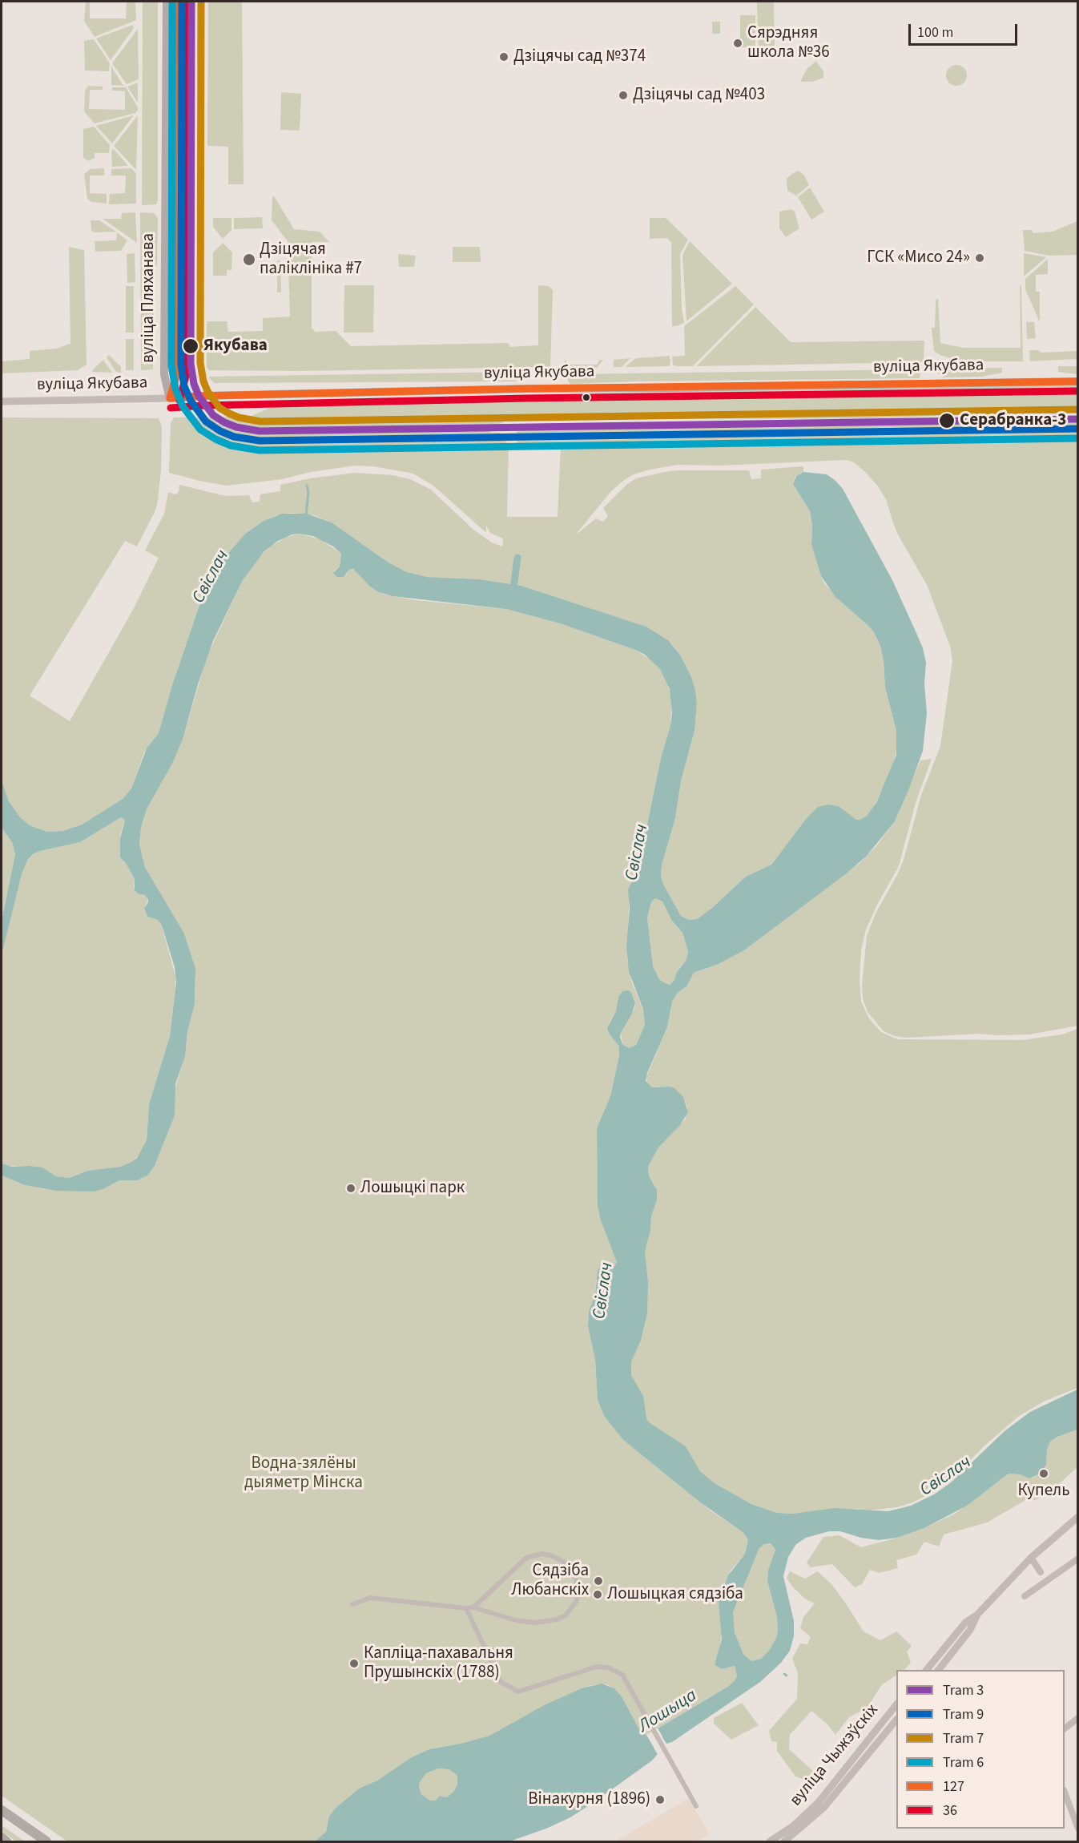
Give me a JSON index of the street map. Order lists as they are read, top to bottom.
{
  "streets": {
    "main road": ["вуліца Пляханава", "вуліца Якубава"],
    "street": ["вуліца Чыжэўскіх"]
  },
  "crossings": [
    ["вуліца Пляханава", "вуліца Якубава"]
  ],
  "water": ["Свіслач", "Лошыца"],
  "parks": ["Водна-зялёны дыяметр Мінска"],
  "places": [
    "Сярэдняя школа №36",
    "Дзіцячы сад №374",
    "Дзіцячы сад №403",
    "ГСК «Мисо 24»",
    "Дзіцячая паліклініка #7",
    "Якубава",
    "Серабранка-3",
    "Лошыцкі парк",
    "Купель",
    "Сядзіба Любанскіх",
    "Лошыцкая сядзіба",
    "Капліца-пахавальня Прушынскіх (1788)",
    "Вінакурня (1896)"
  ],
  "lines": [
    "tram line 3",
    "tram line 9",
    "tram line 7",
    "tram line 6",
    "transit line 127",
    "transit line 36"
  ],
  "legend": [
    "Tram 3",
    "Tram 9",
    "Tram 7",
    "Tram 6",
    "127",
    "36"
  ],
  "scale_bar": "100 m"
}
